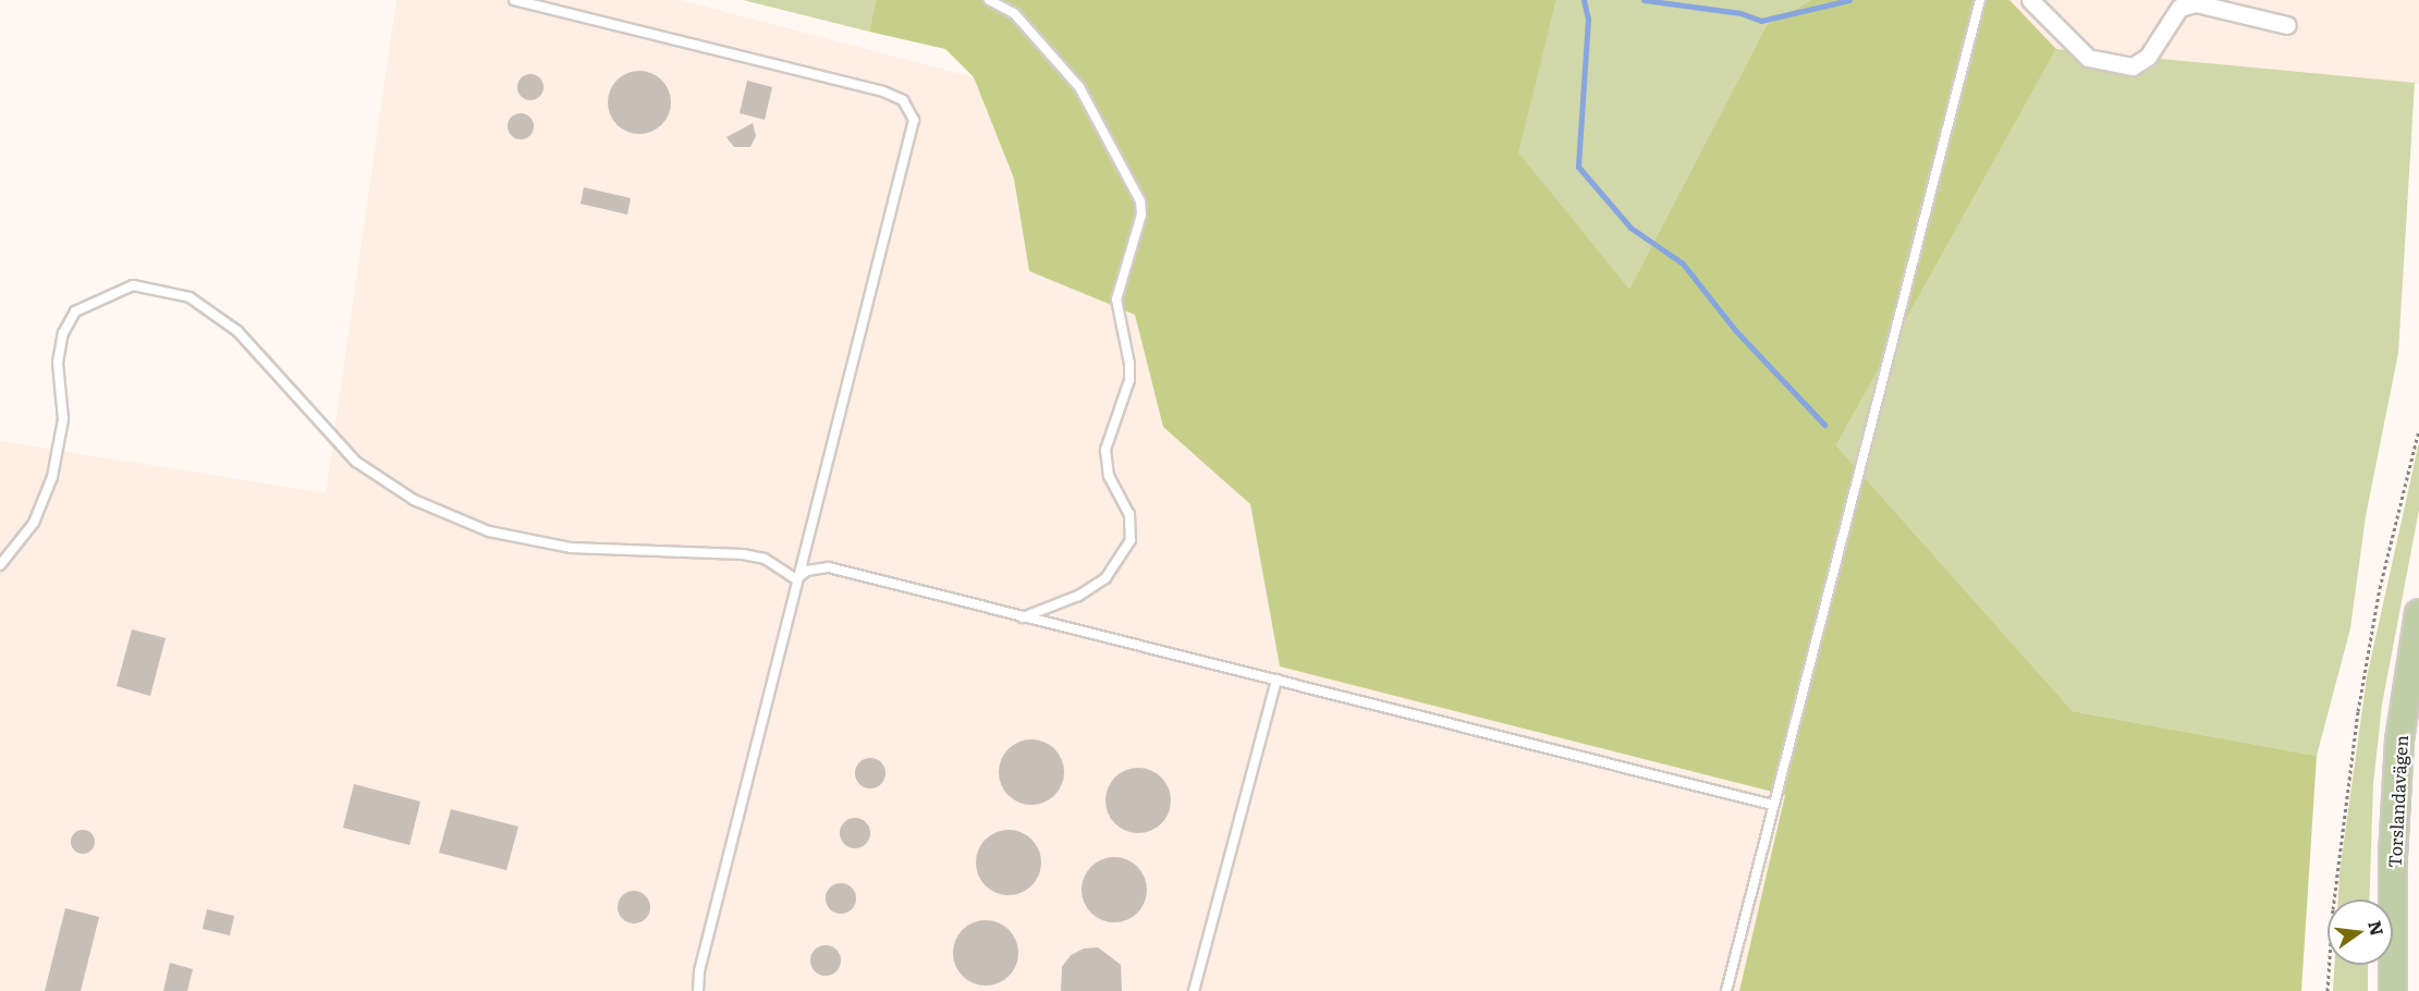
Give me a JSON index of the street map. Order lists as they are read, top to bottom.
{
  "streets": {
    "main road": ["Torslandavägen"]
  },
  "north": "right"
}
